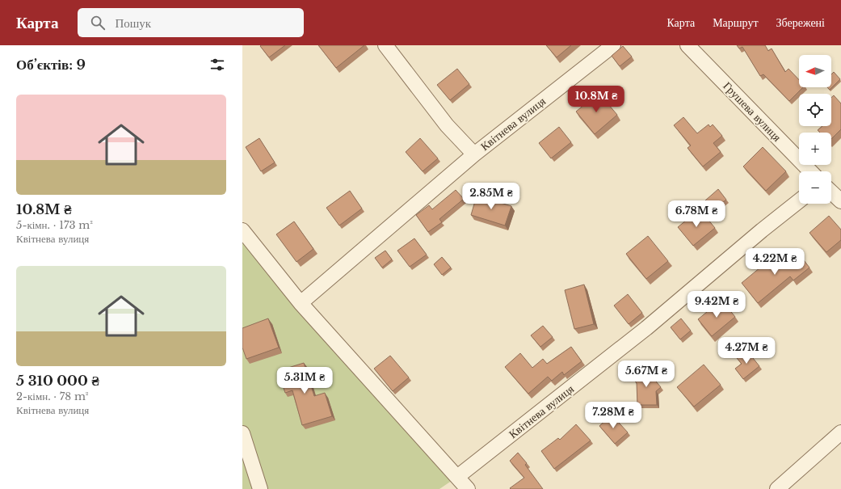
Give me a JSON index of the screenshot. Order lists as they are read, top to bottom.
{
  "streets": {
    "street": ["Грушева вулиця", "Квітнева вулиця"]
  },
  "north": "left",
  "page": {
    "header": "Карта",
    "search": "Пошук",
    "nav": ["Карта", "Маршрут", "Збережені"],
    "heading": "Об’єктів: 9",
    "map_buttons": ["+", "−"],
    "list": [
      {
        "name": "10.8M ₴",
        "note": "5-кімн. · 173 m² · Квітнева вулиця"
      },
      {
        "name": "5 310 000 ₴",
        "note": "2-кімн. · 78 m² · Квітнева вулиця"
      }
    ],
    "price": [
      "10.8M ₴",
      "2.85M ₴",
      "6.78M ₴",
      "4.22M ₴",
      "9.42M ₴",
      "4.27M ₴",
      "5.67M ₴",
      "5.31M ₴",
      "7.28M ₴"
    ]
  }
}
